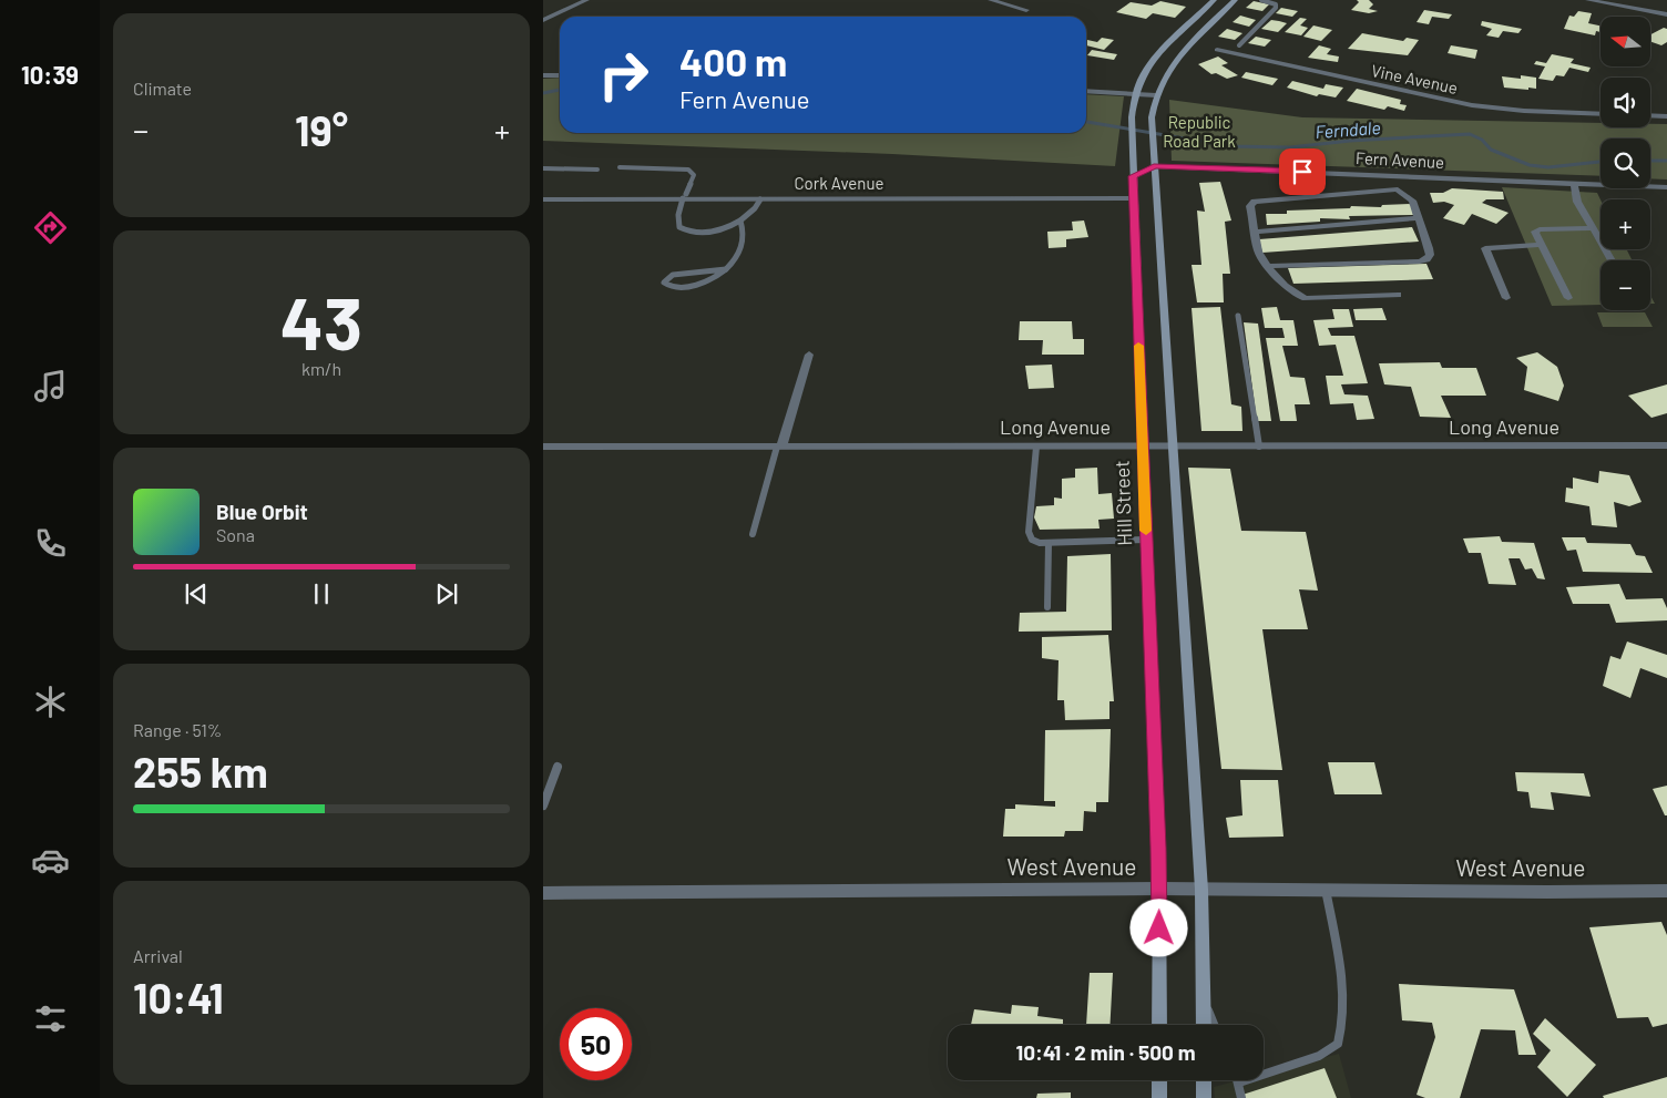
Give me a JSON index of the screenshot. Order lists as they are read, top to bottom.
{
  "streets": {
    "main road": ["Hill Street"],
    "street": [
      "Vine Avenue",
      "Fern Avenue",
      "Cork Avenue",
      "Long Avenue",
      "West Avenue"
    ]
  },
  "crossings": [
    ["Fern Avenue", "Hill Street"],
    ["Cork Avenue", "Hill Street"],
    ["Long Avenue", "Hill Street"],
    ["Hill Street", "West Avenue"]
  ],
  "water": ["Ferndale"],
  "parks": ["Republic Road Park"],
  "north": "left",
  "page": {
    "tabs": "10:39",
    "tile": [
      "Climate",
      ["43", "km/h"],
      ["Range · 51%", "255 km"],
      ["Arrival", "10:41"]
    ],
    "map_buttons": ["+", "−"],
    "turn": ["400 m", "Fern Avenue"],
    "heat": ["−", "19°", "+"],
    "song": ["Blue Orbit", "Sona"],
    "limit": "50",
    "trip": "10:41 · 2 min · 500 m"
  }
}
